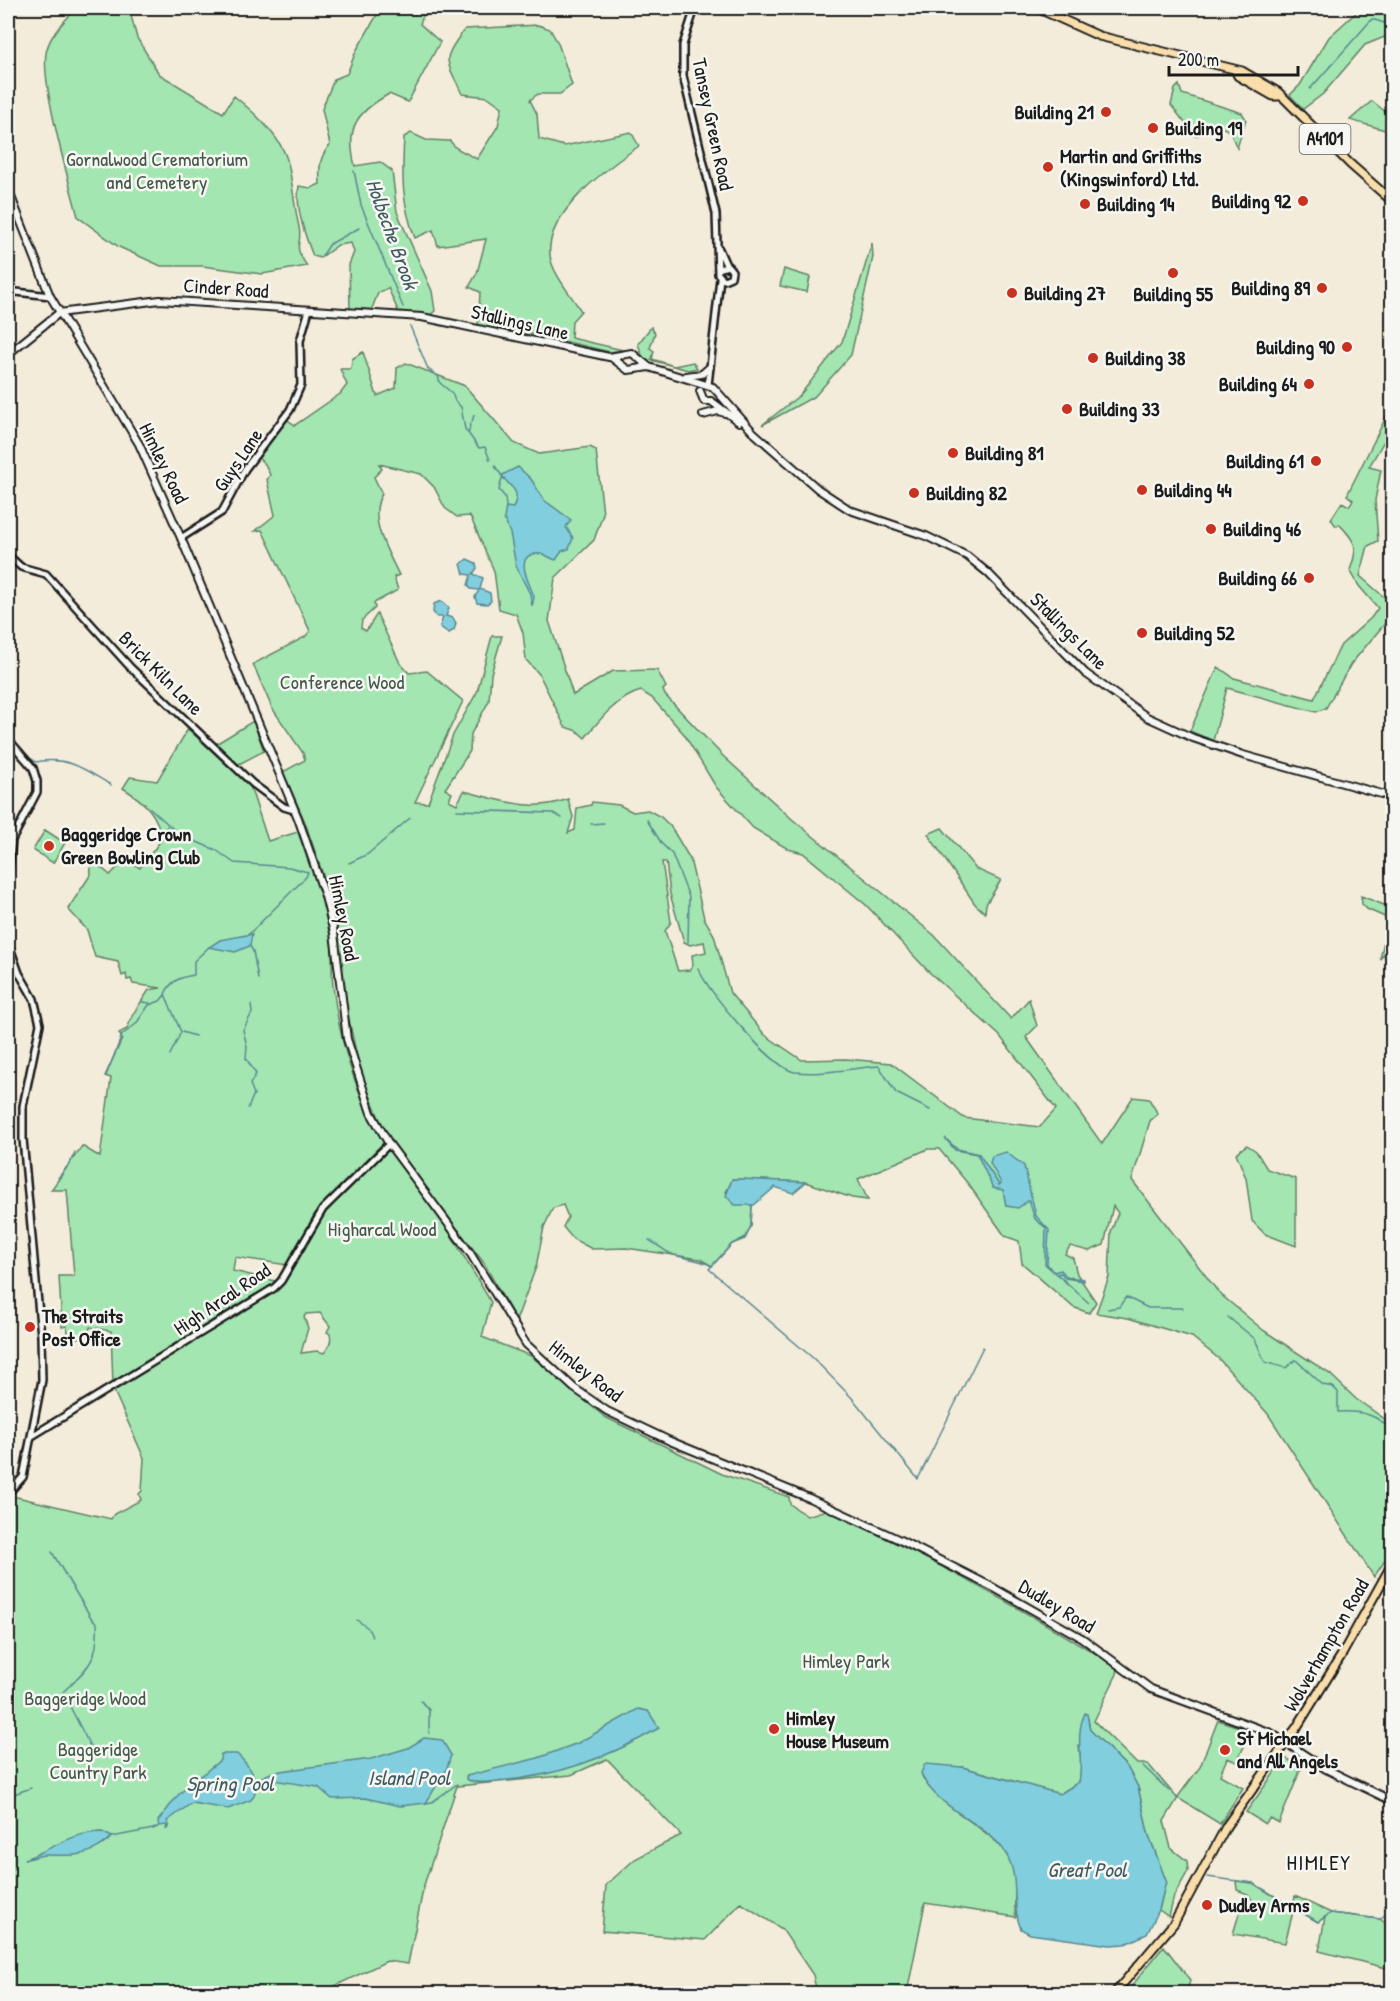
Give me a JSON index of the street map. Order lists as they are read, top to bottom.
{
  "streets": {
    "main road": [
      "A4101",
      "Cinder Road",
      "Stallings Lane",
      "Himley Road",
      "Dudley Road",
      "Wolverhampton Road"
    ],
    "street": [
      "Tansey Green Road",
      "Guys Lane",
      "Brick Kiln Lane",
      "High Arcal Road"
    ]
  },
  "crossings": [
    ["Cinder Road", "Stallings Lane"],
    ["Cinder Road", "Guys Lane"],
    ["Cinder Road", "Himley Road"],
    ["Guys Lane", "Himley Road"],
    ["Himley Road", "Brick Kiln Lane"],
    ["Himley Road", "High Arcal Road"],
    ["Himley Road", "Dudley Road"],
    ["Dudley Road", "Wolverhampton Road"]
  ],
  "districts": ["HIMLEY"],
  "water": [
    "Holbeche Brook",
    "Island Pool",
    "Spring Pool",
    "Great Pool"
  ],
  "parks": [
    "Gornalwood Crematorium and Cemetery",
    "Conference Wood",
    "Higharcal Wood",
    "Himley Park",
    "Baggeridge Wood",
    "Baggeridge Country Park"
  ],
  "places": [
    "Building 21",
    "Building 19",
    "Martin and Griffiths (Kingswinford) Ltd.",
    "Building 92",
    "Building 14",
    "Building 55",
    "Building 89",
    "Building 27",
    "Building 90",
    "Building 38",
    "Building 64",
    "Building 33",
    "Building 81",
    "Building 61",
    "Building 44",
    "Building 82",
    "Building 46",
    "Building 66",
    "Building 52",
    "Baggeridge Crown Green Bowling Club",
    "The Straits Post Office",
    "Himley House Museum",
    "St Michael and All Angels",
    "Dudley Arms"
  ],
  "scale_bar": "200 m"
}
